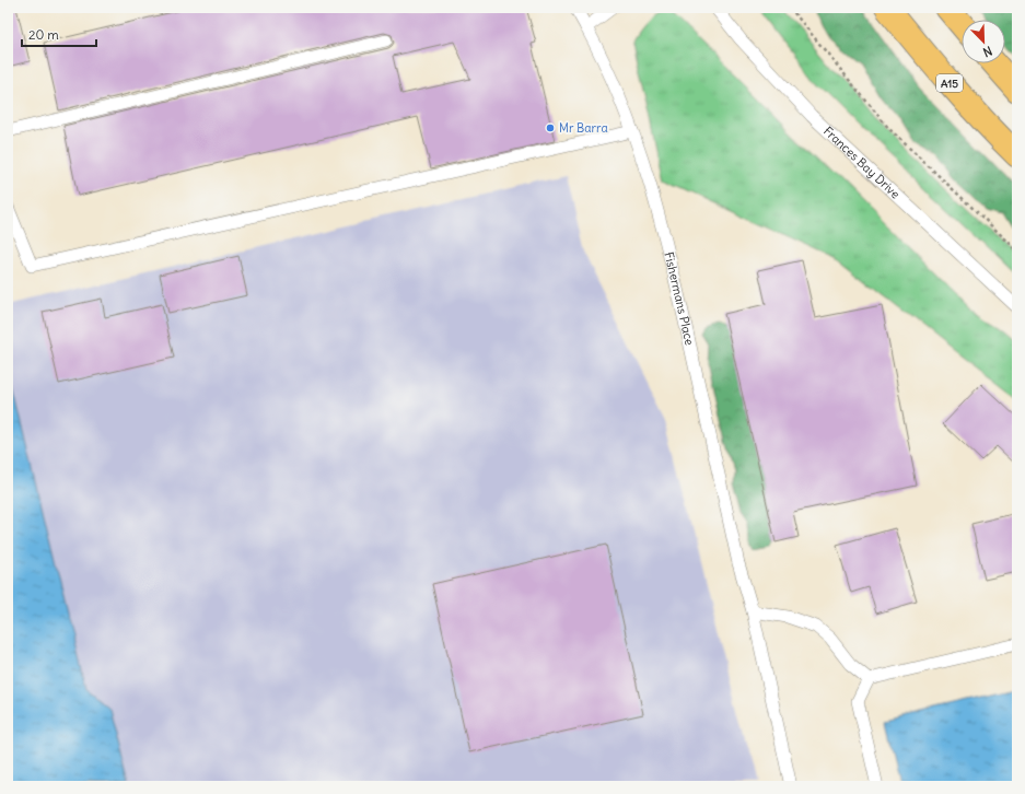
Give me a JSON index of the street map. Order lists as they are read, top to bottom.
{
  "streets": {
    "main road": ["A15"],
    "lane": ["Frances Bay Drive", "Fishermans Place"]
  },
  "places": ["Mr Barra"],
  "scale_bar": "20 m",
  "north": "bottom right"
}
